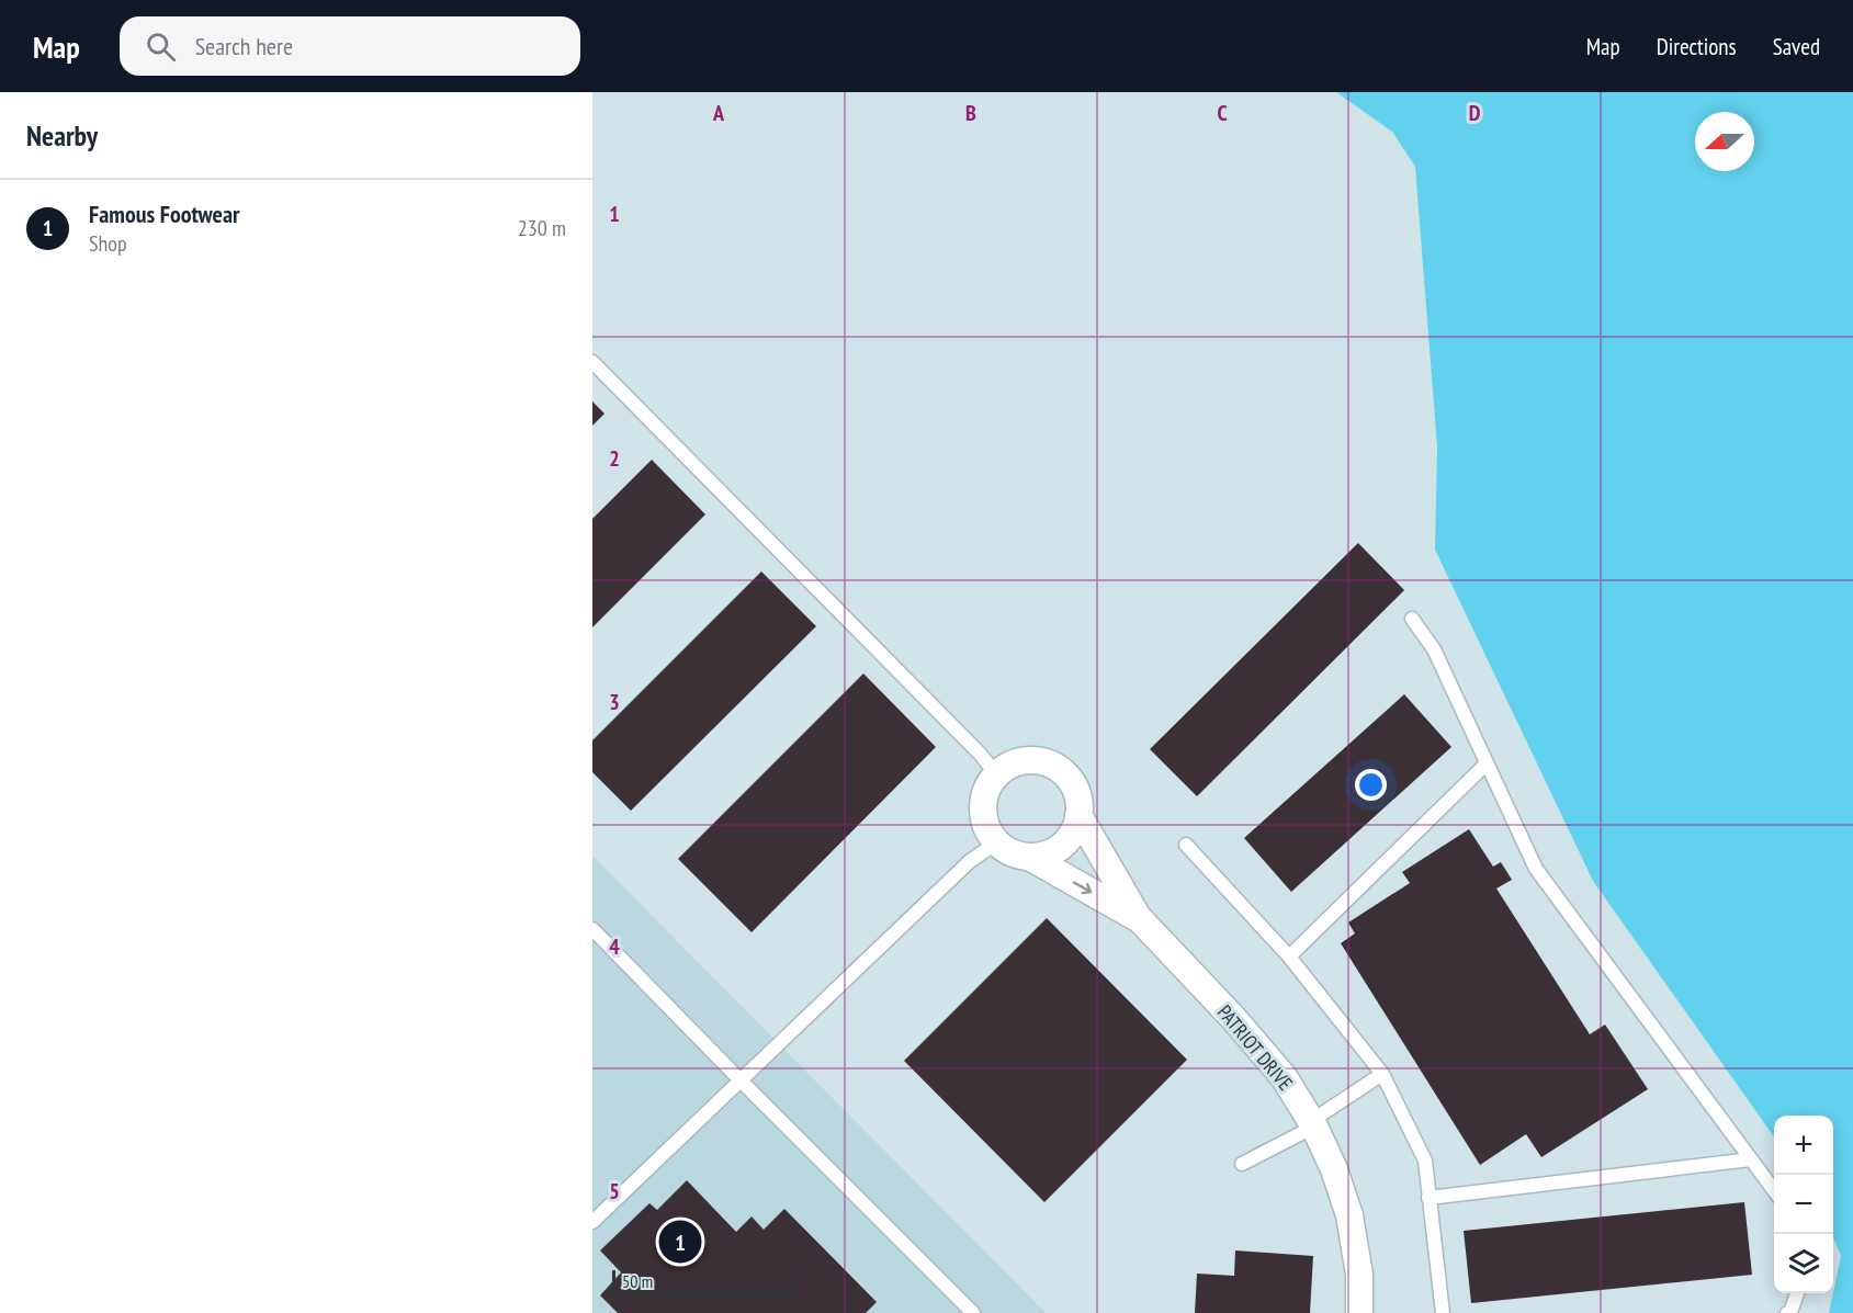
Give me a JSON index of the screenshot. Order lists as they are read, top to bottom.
{
  "streets": {
    "street": ["PATRIOT DRIVE"]
  },
  "scale_bar": "50 m",
  "north": "left",
  "page": {
    "header": "Map",
    "search": "Search here",
    "nav": ["Map", "Directions", "Saved"],
    "heading": "Nearby",
    "list": [
      {
        "mark": "1",
        "name": "Famous Footwear",
        "note": "Shop",
        "value": "230 m"
      }
    ],
    "map_buttons": ["+", "−"],
    "pins": "1",
    "scale": "50 m"
  },
  "grid": {
    "columns": [
      "A",
      "B",
      "C",
      "D"
    ],
    "rows": [
      "1",
      "2",
      "3",
      "4",
      "5"
    ]
  }
}
